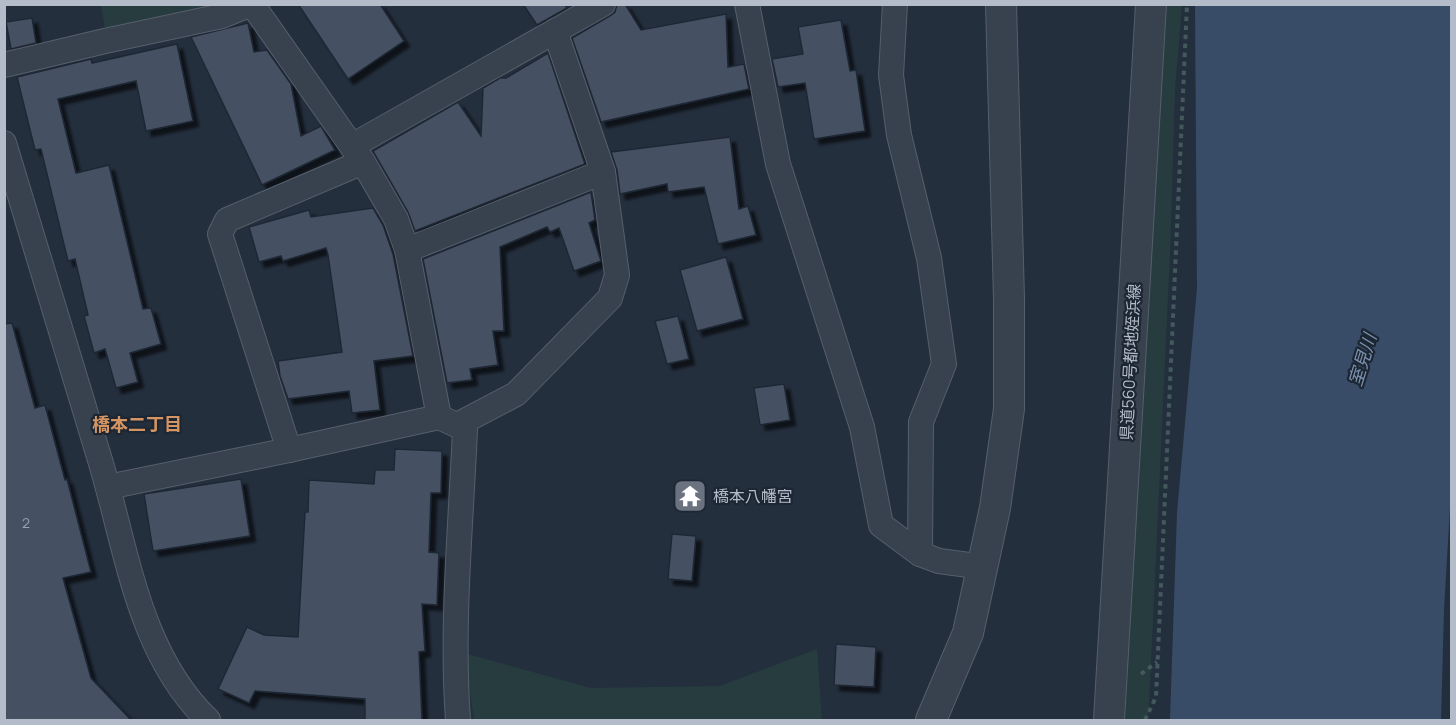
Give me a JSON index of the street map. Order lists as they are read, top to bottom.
{
  "streets": {
    "street": ["県道560号都地姪浜線"]
  },
  "districts": ["橋本二丁目"],
  "water": ["室見川"],
  "places": {
    "temple": ["橋本八幡宮"]
  },
  "house_numbers": ["2"]
}
